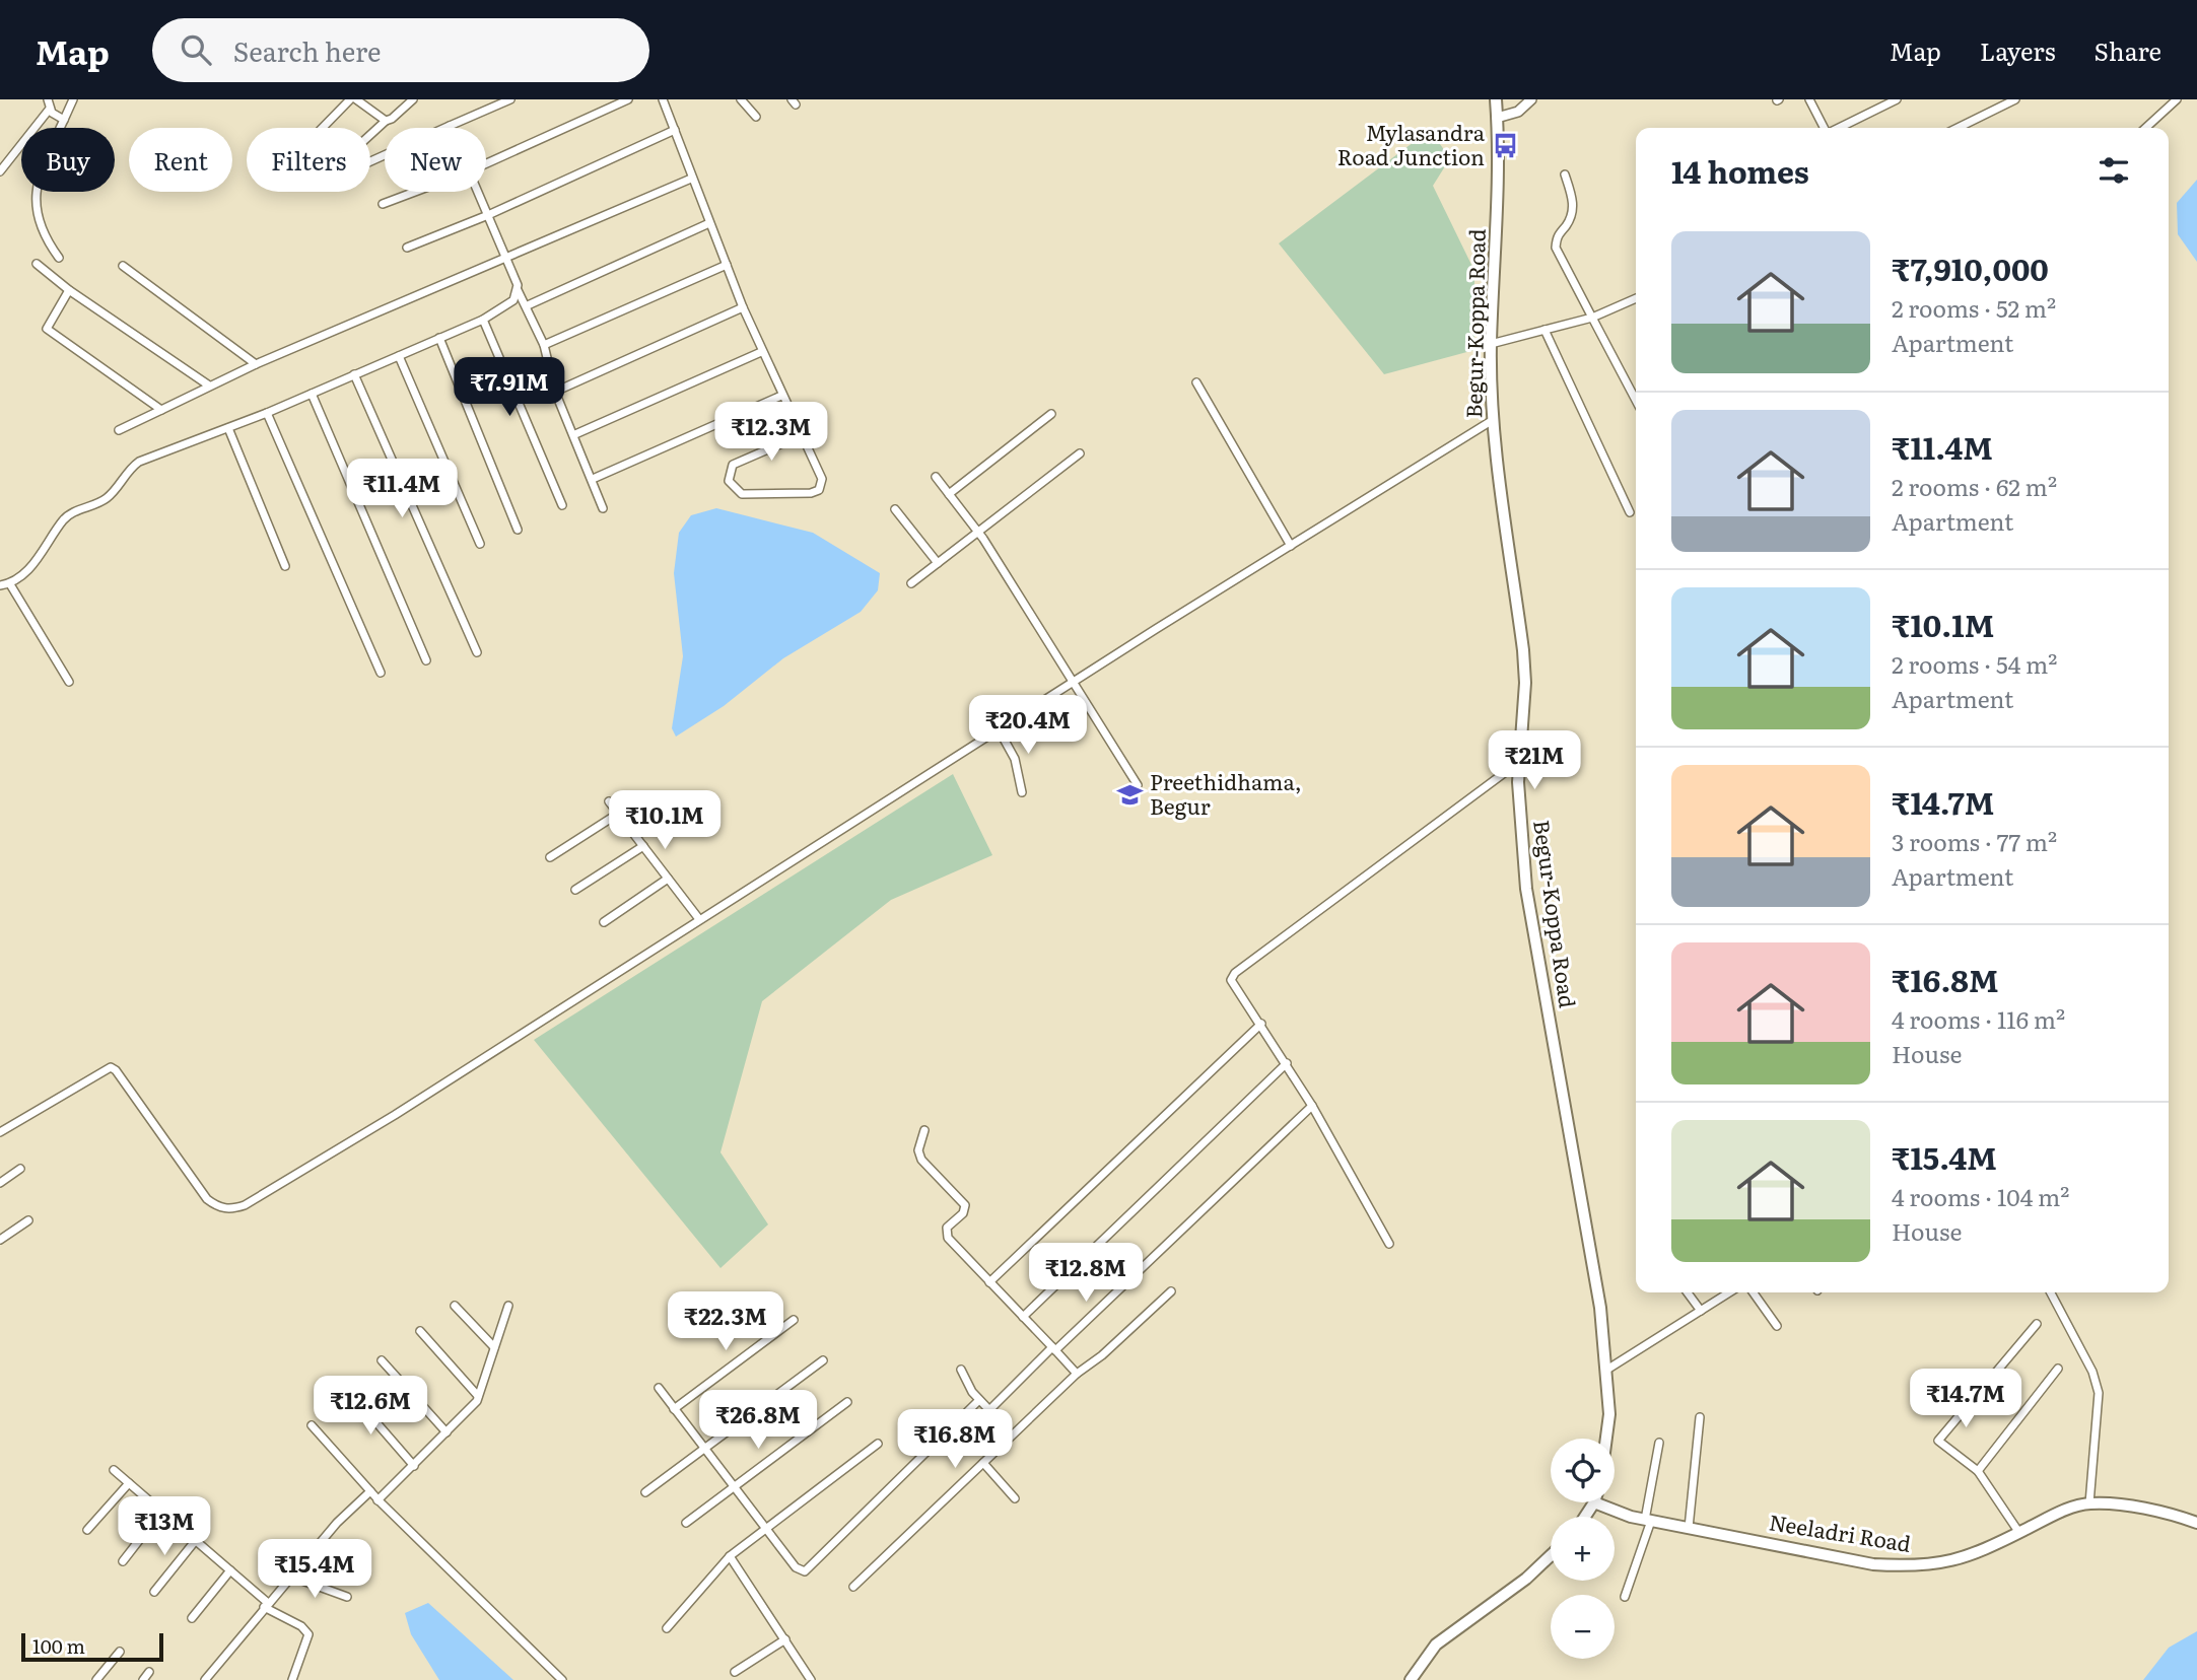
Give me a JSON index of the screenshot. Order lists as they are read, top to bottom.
{
  "streets": {
    "main road": ["Begur-Koppa Road", "Neeladri Road"]
  },
  "places": {
    "bus stop": ["Mylasandra Road Junction"],
    "school or university": ["Preethidhama, Begur"]
  },
  "scale_bar": "100 m",
  "page": {
    "header": "Map",
    "search": "Search here",
    "nav": ["Map", "Layers", "Share"],
    "chip": [
      "Buy",
      "Rent",
      "Filters",
      "New"
    ],
    "heading": "14 homes",
    "list": [
      {
        "name": "₹7,910,000",
        "note": "2 rooms · 52 m² · Apartment"
      },
      {
        "name": "₹11.4M",
        "note": "2 rooms · 62 m² · Apartment"
      },
      {
        "name": "₹10.1M",
        "note": "2 rooms · 54 m² · Apartment"
      },
      {
        "name": "₹14.7M",
        "note": "3 rooms · 77 m² · Apartment"
      },
      {
        "name": "₹16.8M",
        "note": "4 rooms · 116 m² · House"
      },
      {
        "name": "₹15.4M",
        "note": "4 rooms · 104 m² · House"
      }
    ],
    "price": [
      "₹7.91M",
      "₹12.3M",
      "₹11.4M",
      "₹20.4M",
      "₹21M",
      "₹10.1M",
      "₹12.8M",
      "₹22.3M",
      "₹14.7M",
      "₹12.6M",
      "₹26.8M",
      "₹16.8M",
      "₹13M",
      "₹15.4M"
    ],
    "map_buttons": ["+", "−"],
    "scale": "100 m"
  }
}
